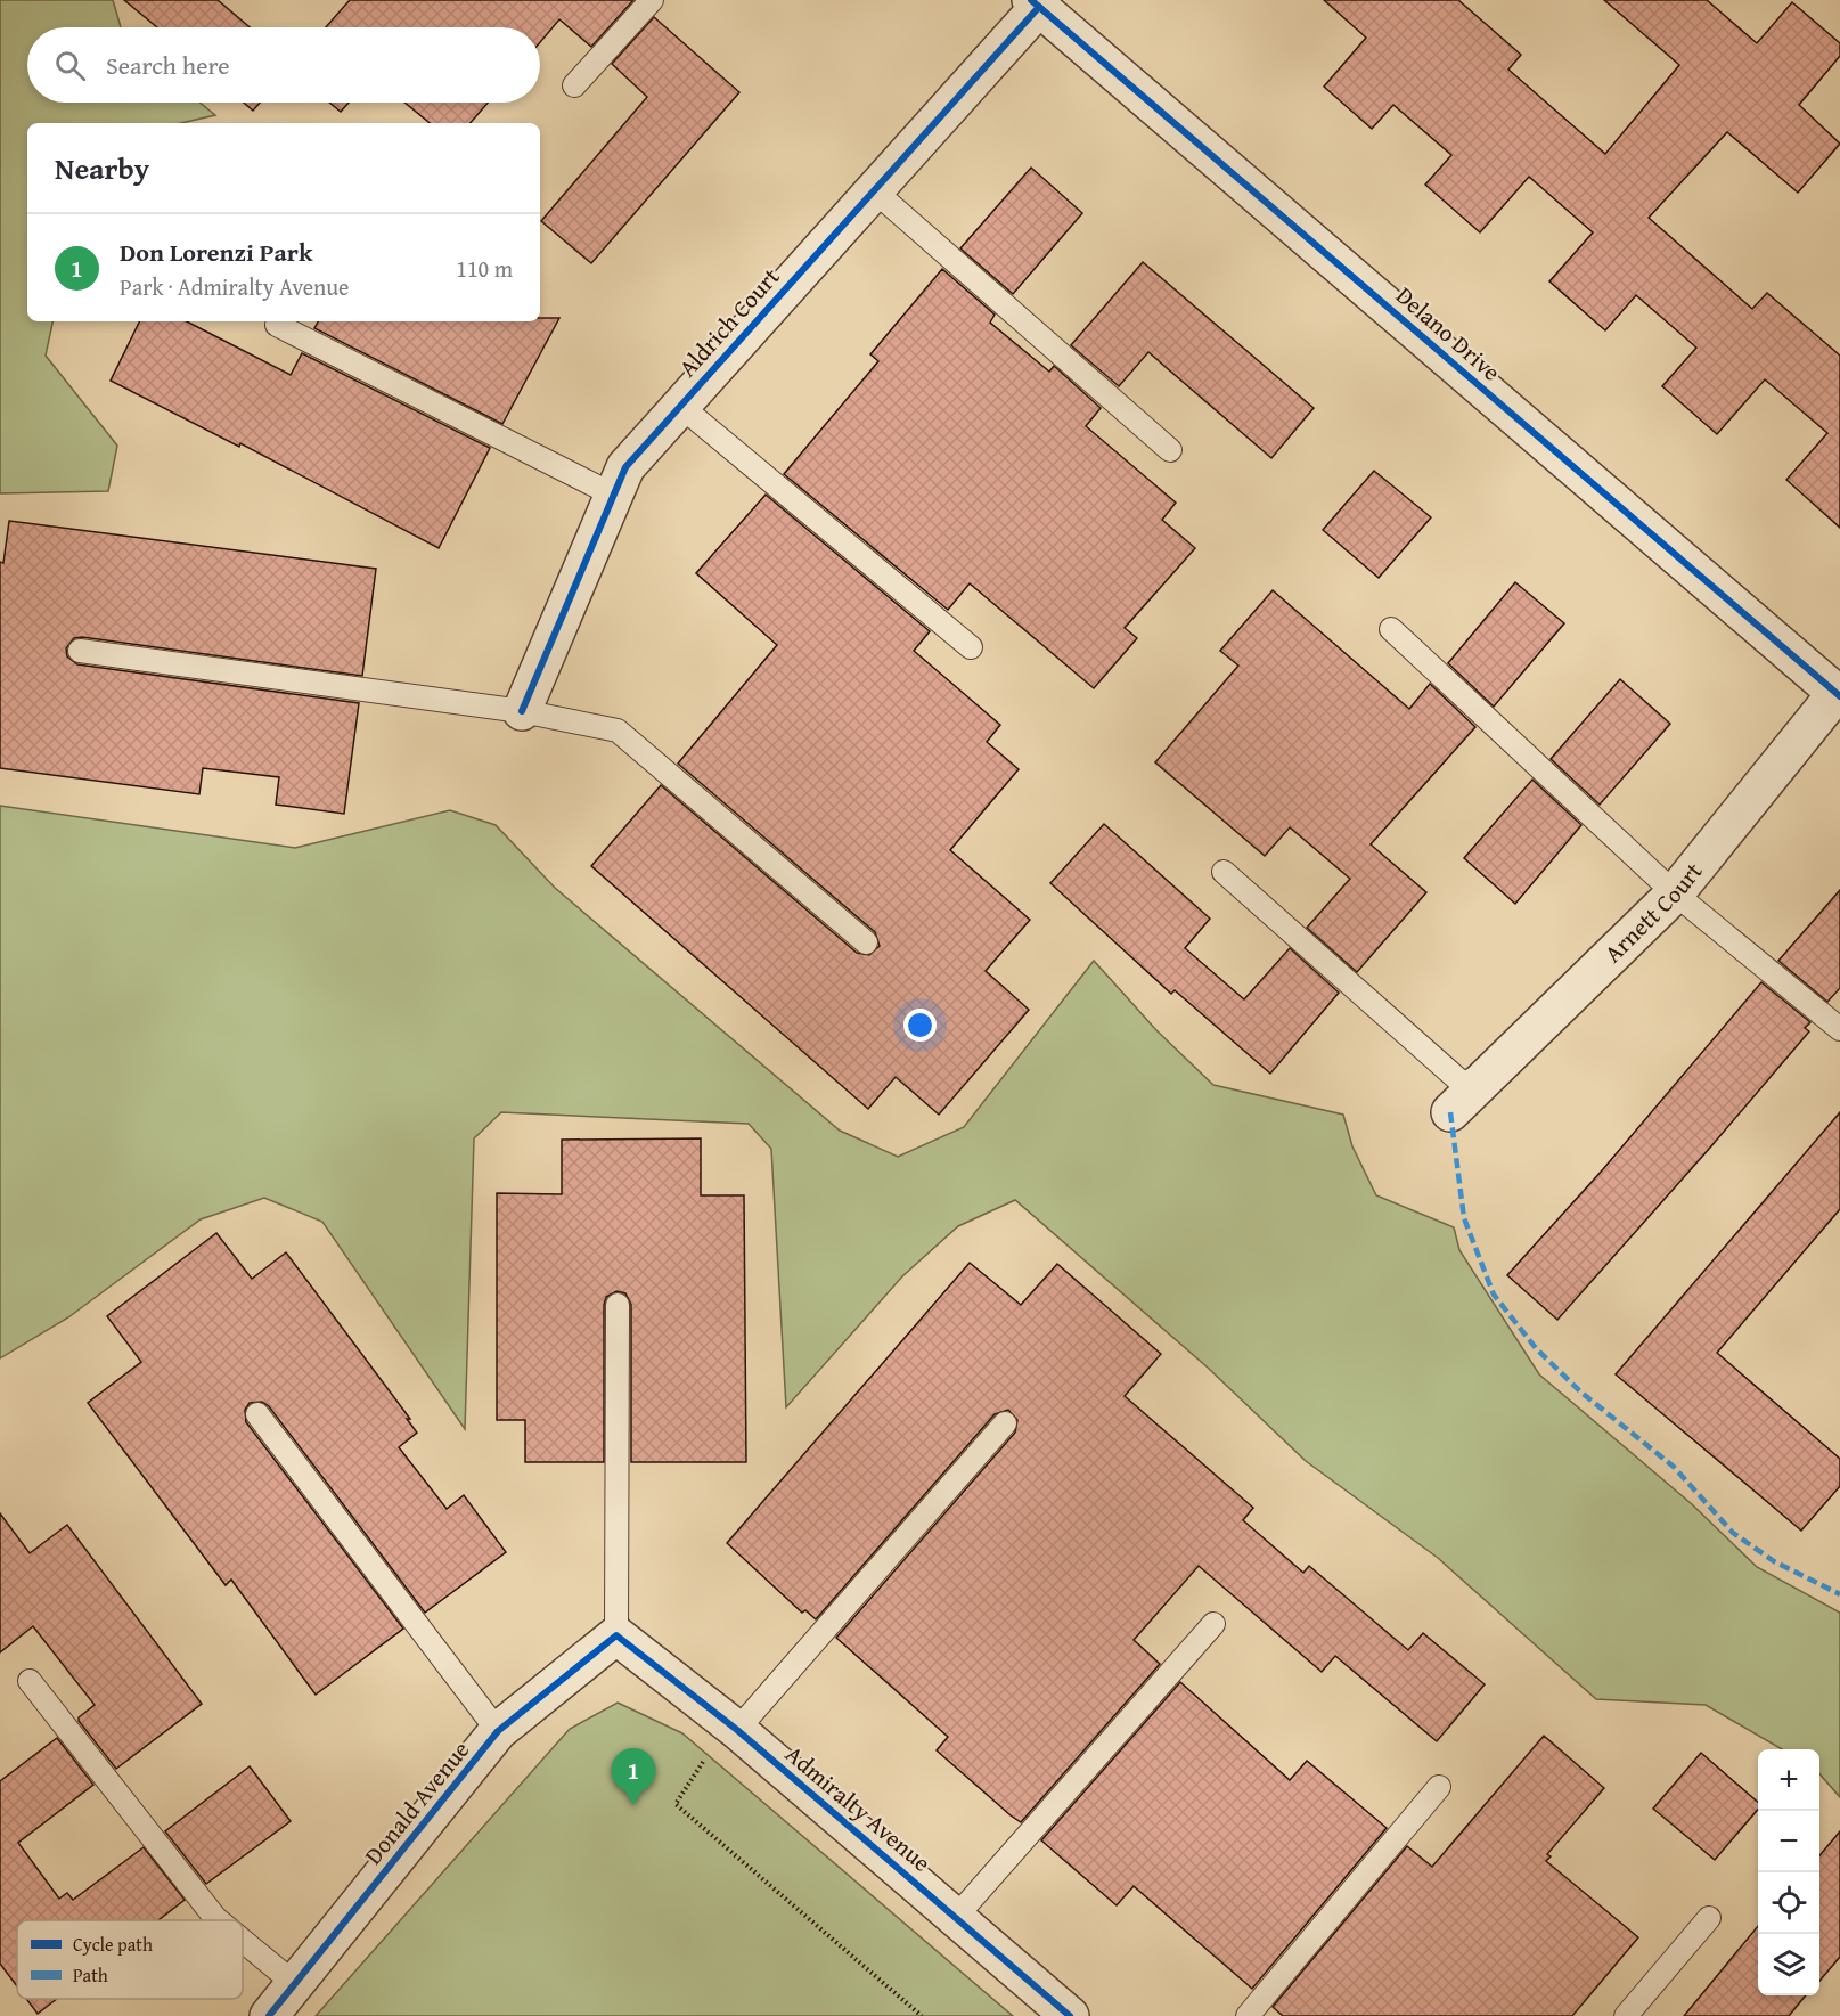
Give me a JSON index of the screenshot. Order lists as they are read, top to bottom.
{
  "streets": {
    "street": [
      "Aldrich Court",
      "Delano Drive",
      "Arnett Court",
      "Donald Avenue",
      "Admiralty Avenue"
    ]
  },
  "crossings": [
    ["Aldrich Court", "Delano Drive"],
    ["Delano Drive", "Arnett Court"],
    ["Donald Avenue", "Admiralty Avenue"]
  ],
  "legend": ["Cycle path", "Path"],
  "page": {
    "search": "Search here",
    "heading": "Nearby",
    "list": [
      {
        "mark": "1",
        "name": "Don Lorenzi Park",
        "note": "Park · Admiralty Avenue",
        "value": "110 m"
      }
    ],
    "pins": "1",
    "map_buttons": ["+", "−"]
  }
}
